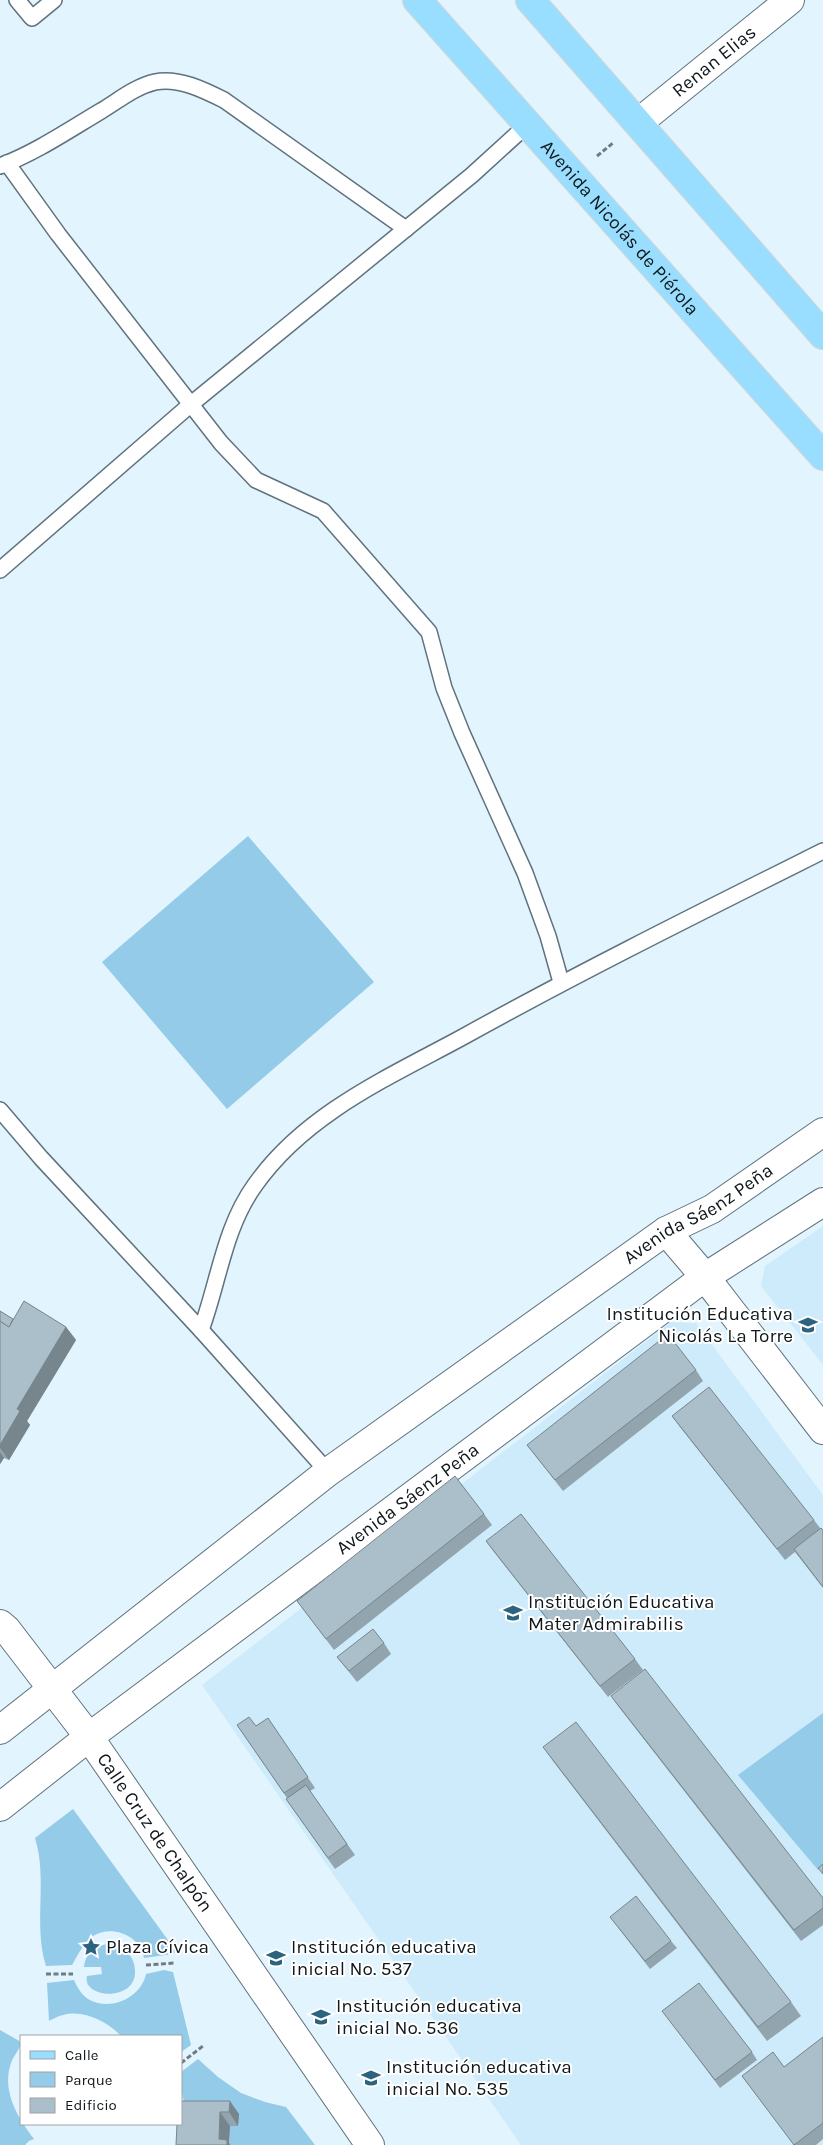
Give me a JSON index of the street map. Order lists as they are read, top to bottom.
{
  "streets": {
    "main road": ["Avenida Nicolás de Piérola"],
    "street": ["Renan Elias", "Avenida Sáenz Peña", "Calle Cruz de Chalpón"]
  },
  "crossings": [
    ["Avenida Sáenz Peña", "Calle Cruz de Chalpón"]
  ],
  "places": {
    "school or university": [
      "Institución Educativa Nicolás La Torre",
      "Institución Educativa Mater Admirabilis",
      "Institución educativa inicial No. 537",
      "Institución educativa inicial No. 536",
      "Institución educativa inicial No. 535"
    ],
    "place": ["Plaza Cívica"]
  },
  "legend": ["Calle", "Parque", "Edificio"]
}
